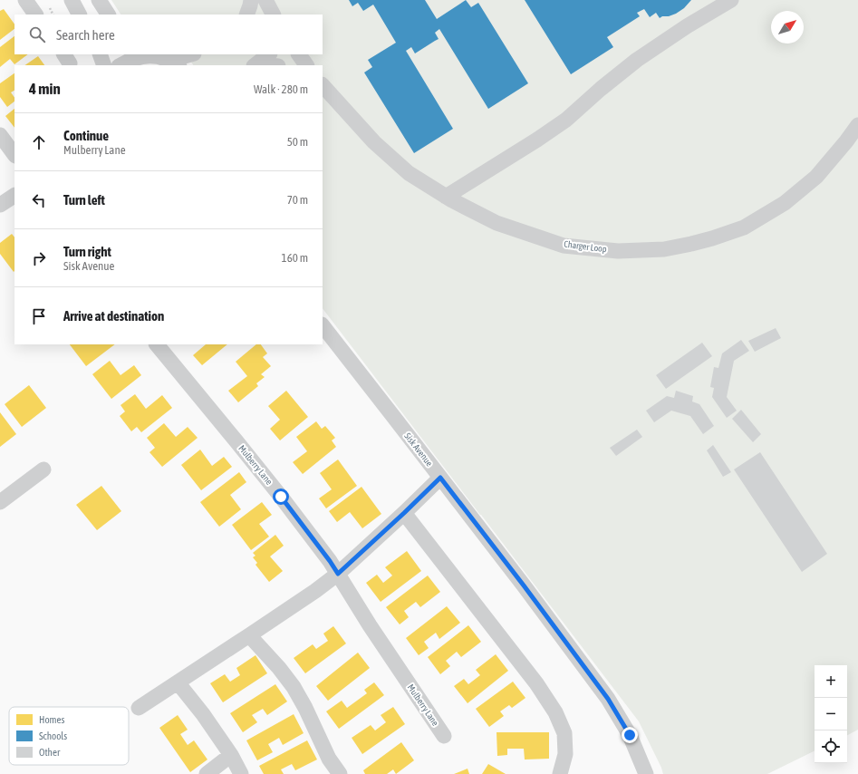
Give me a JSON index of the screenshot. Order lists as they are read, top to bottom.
{
  "streets": {
    "street": ["Charger Loop", "Sisk Avenue", "Mulberry Lane"]
  },
  "legend": ["Homes", "Schools", "Other"],
  "north": "top right",
  "page": {
    "search": "Search here",
    "heading": ["4 min", "Walk · 280 m"],
    "list": [
      ["Continue", "Mulberry Lane", "50 m"],
      ["Turn left", "70 m"],
      ["Turn right", "Sisk Avenue", "160 m"],
      "Arrive at destination"
    ],
    "map_buttons": ["+", "−"]
  }
}
